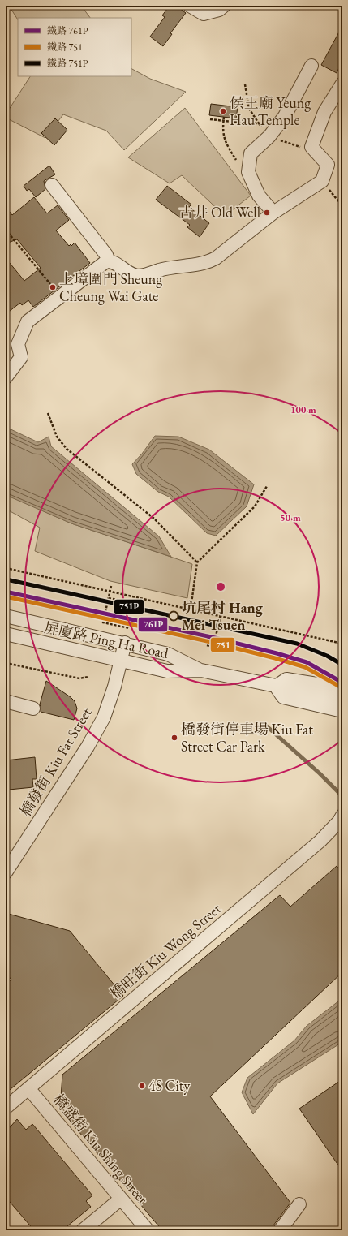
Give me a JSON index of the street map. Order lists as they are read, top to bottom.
{
  "streets": {
    "street": [
      "屏廈路 Ping Ha Road",
      "橋發街 Kiu Fat Street",
      "橋旺街 Kiu Wong Street",
      "橋盛街 Kiu Shing Street"
    ]
  },
  "crossings": [
    ["屏廈路 Ping Ha Road", "橋發街 Kiu Fat Street"],
    ["橋旺街 Kiu Wong Street", "橋盛街 Kiu Shing Street"]
  ],
  "places": [
    "侯王廟 Yeung Hau Temple",
    "古井 Old Well",
    "上璋圍門 Sheung Cheung Wai Gate",
    "坑尾村 Hang Mei Tsuen",
    "橋發街停車場 Kiu Fat Street Car Park",
    "4S City"
  ],
  "lines": ["rail line 751P", "rail line 761P", "rail line 751"],
  "legend": ["鐵路 761P", "鐵路 751", "鐵路 751P"],
  "rings": ["100 m", "50 m"]
}
